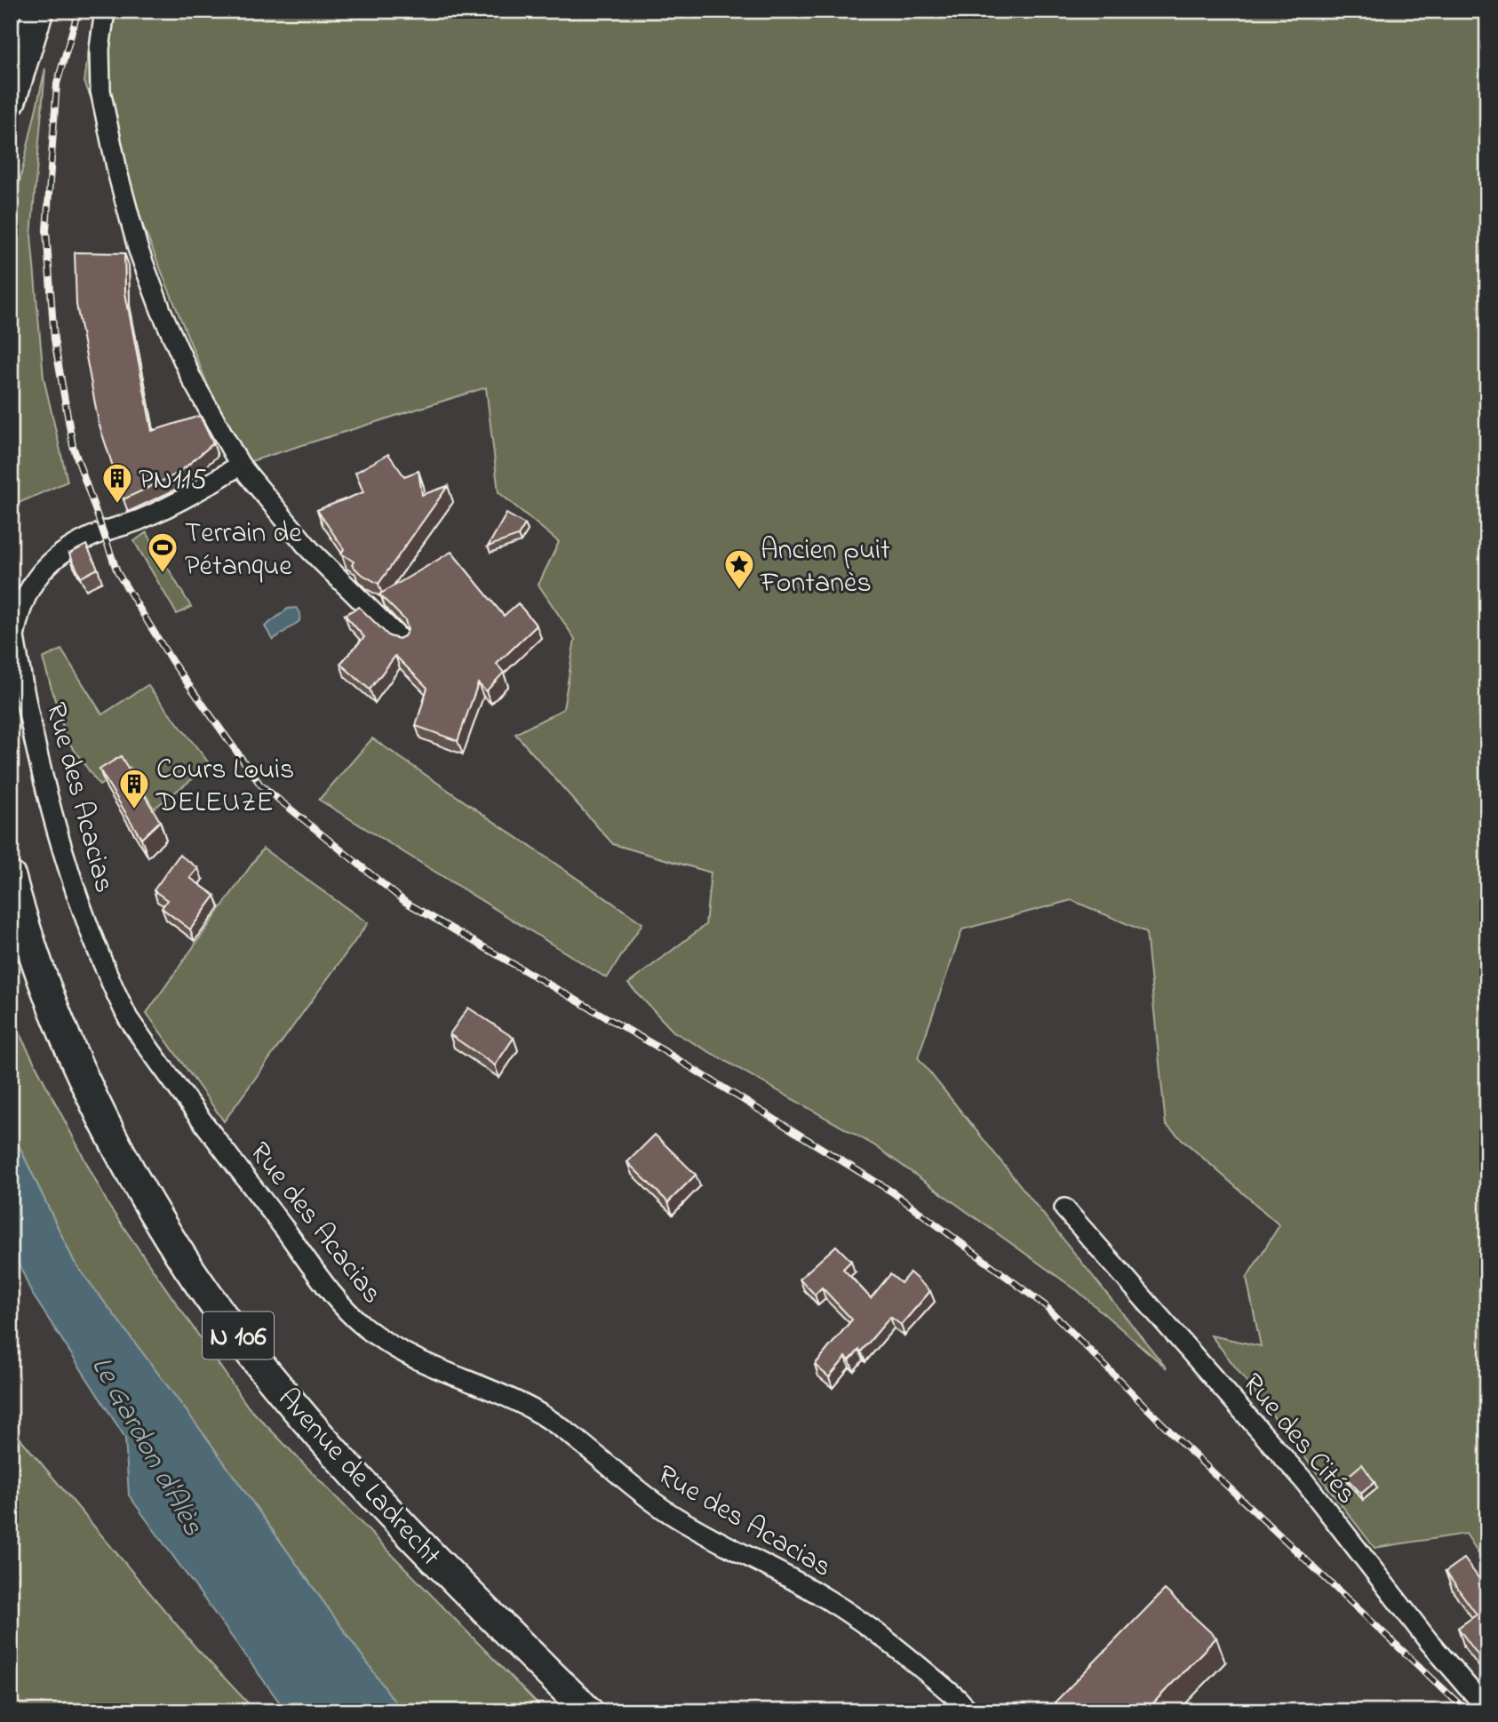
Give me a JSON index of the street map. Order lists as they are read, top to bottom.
{
  "streets": {
    "main road": ["N 106", "Avenue de Ladrecht"],
    "street": ["Rue des Acacias", "Rue des Cités"]
  },
  "water": ["Le Gardon d'Alès"],
  "places": {
    "building": ["PN115", "Cours Louis DELEUZE"],
    "sports": ["Terrain de Pétanque"],
    "place": ["Ancien puit Fontanès"]
  }
}
